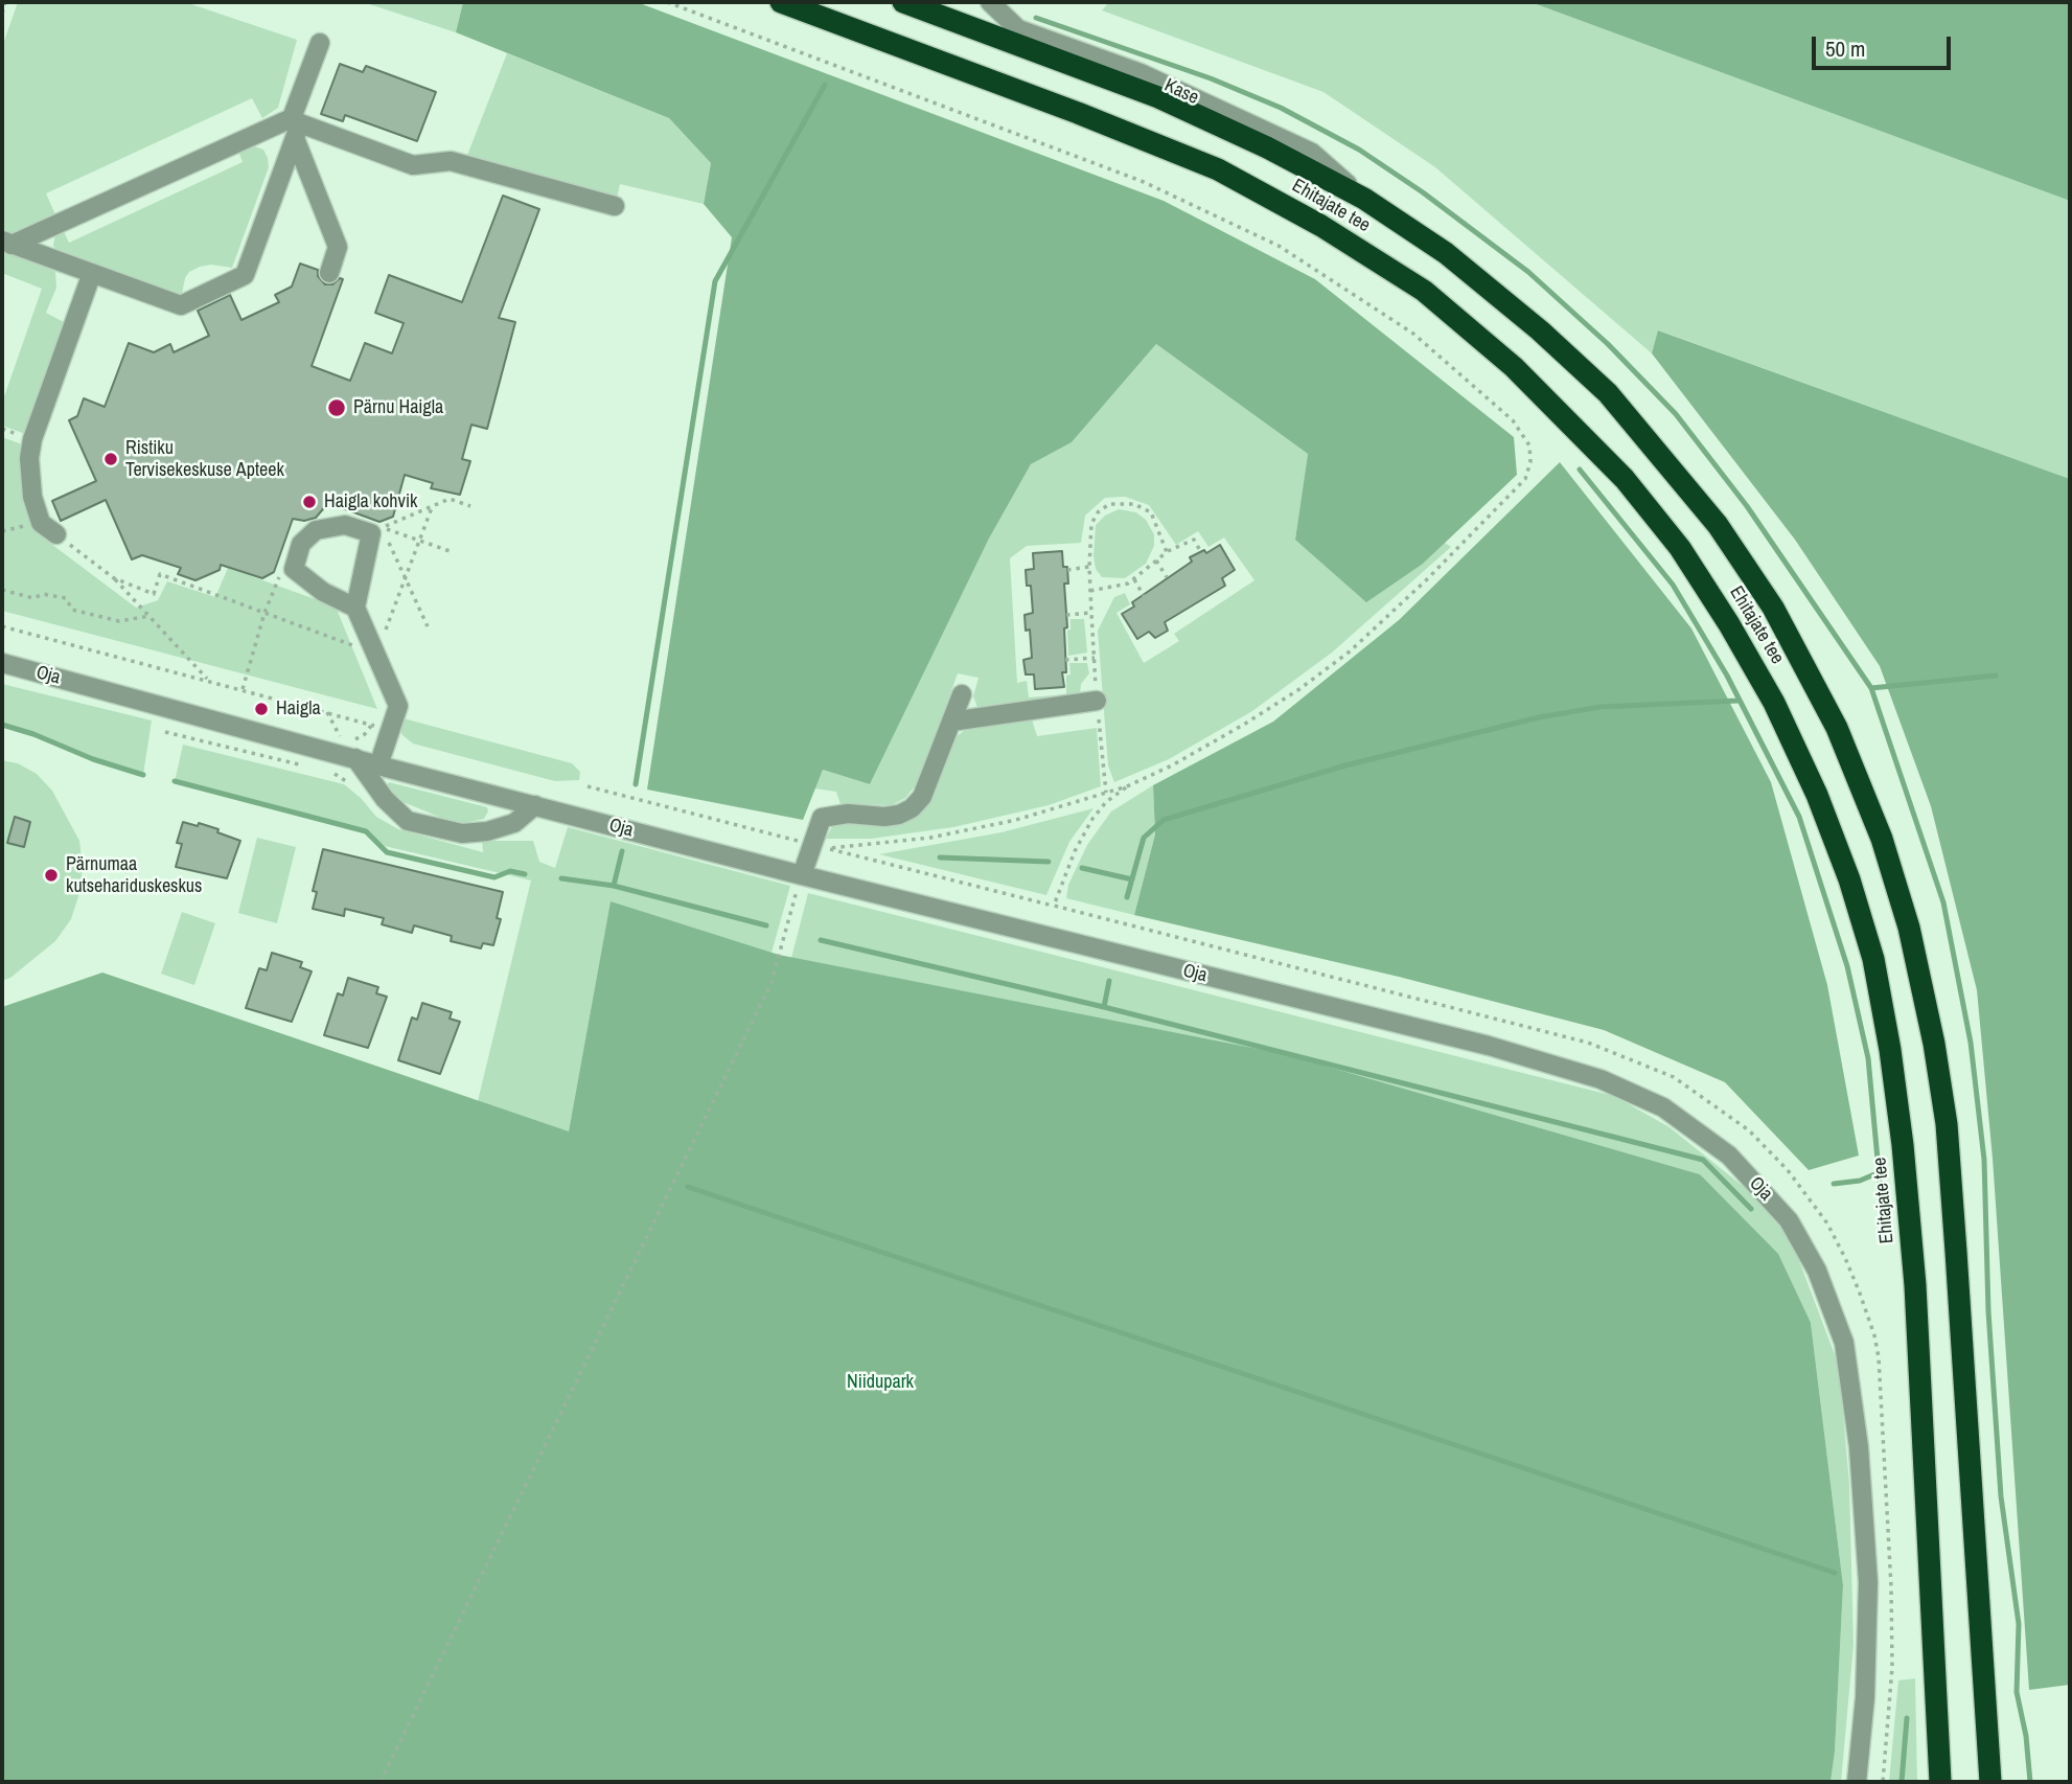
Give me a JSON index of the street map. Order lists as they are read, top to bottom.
{
  "streets": {
    "highway": ["Ehitajate tee"],
    "street": ["Kase", "Oja"]
  },
  "crossings": [
    ["Kase", "Ehitajate tee"]
  ],
  "parks": ["Niidupark"],
  "places": [
    "Pärnu Haigla",
    "Ristiku Tervisekeskuse Apteek",
    "Haigla kohvik",
    "Haigla",
    "Pärnumaa kutsehariduskeskus"
  ],
  "scale_bar": "50 m"
}
